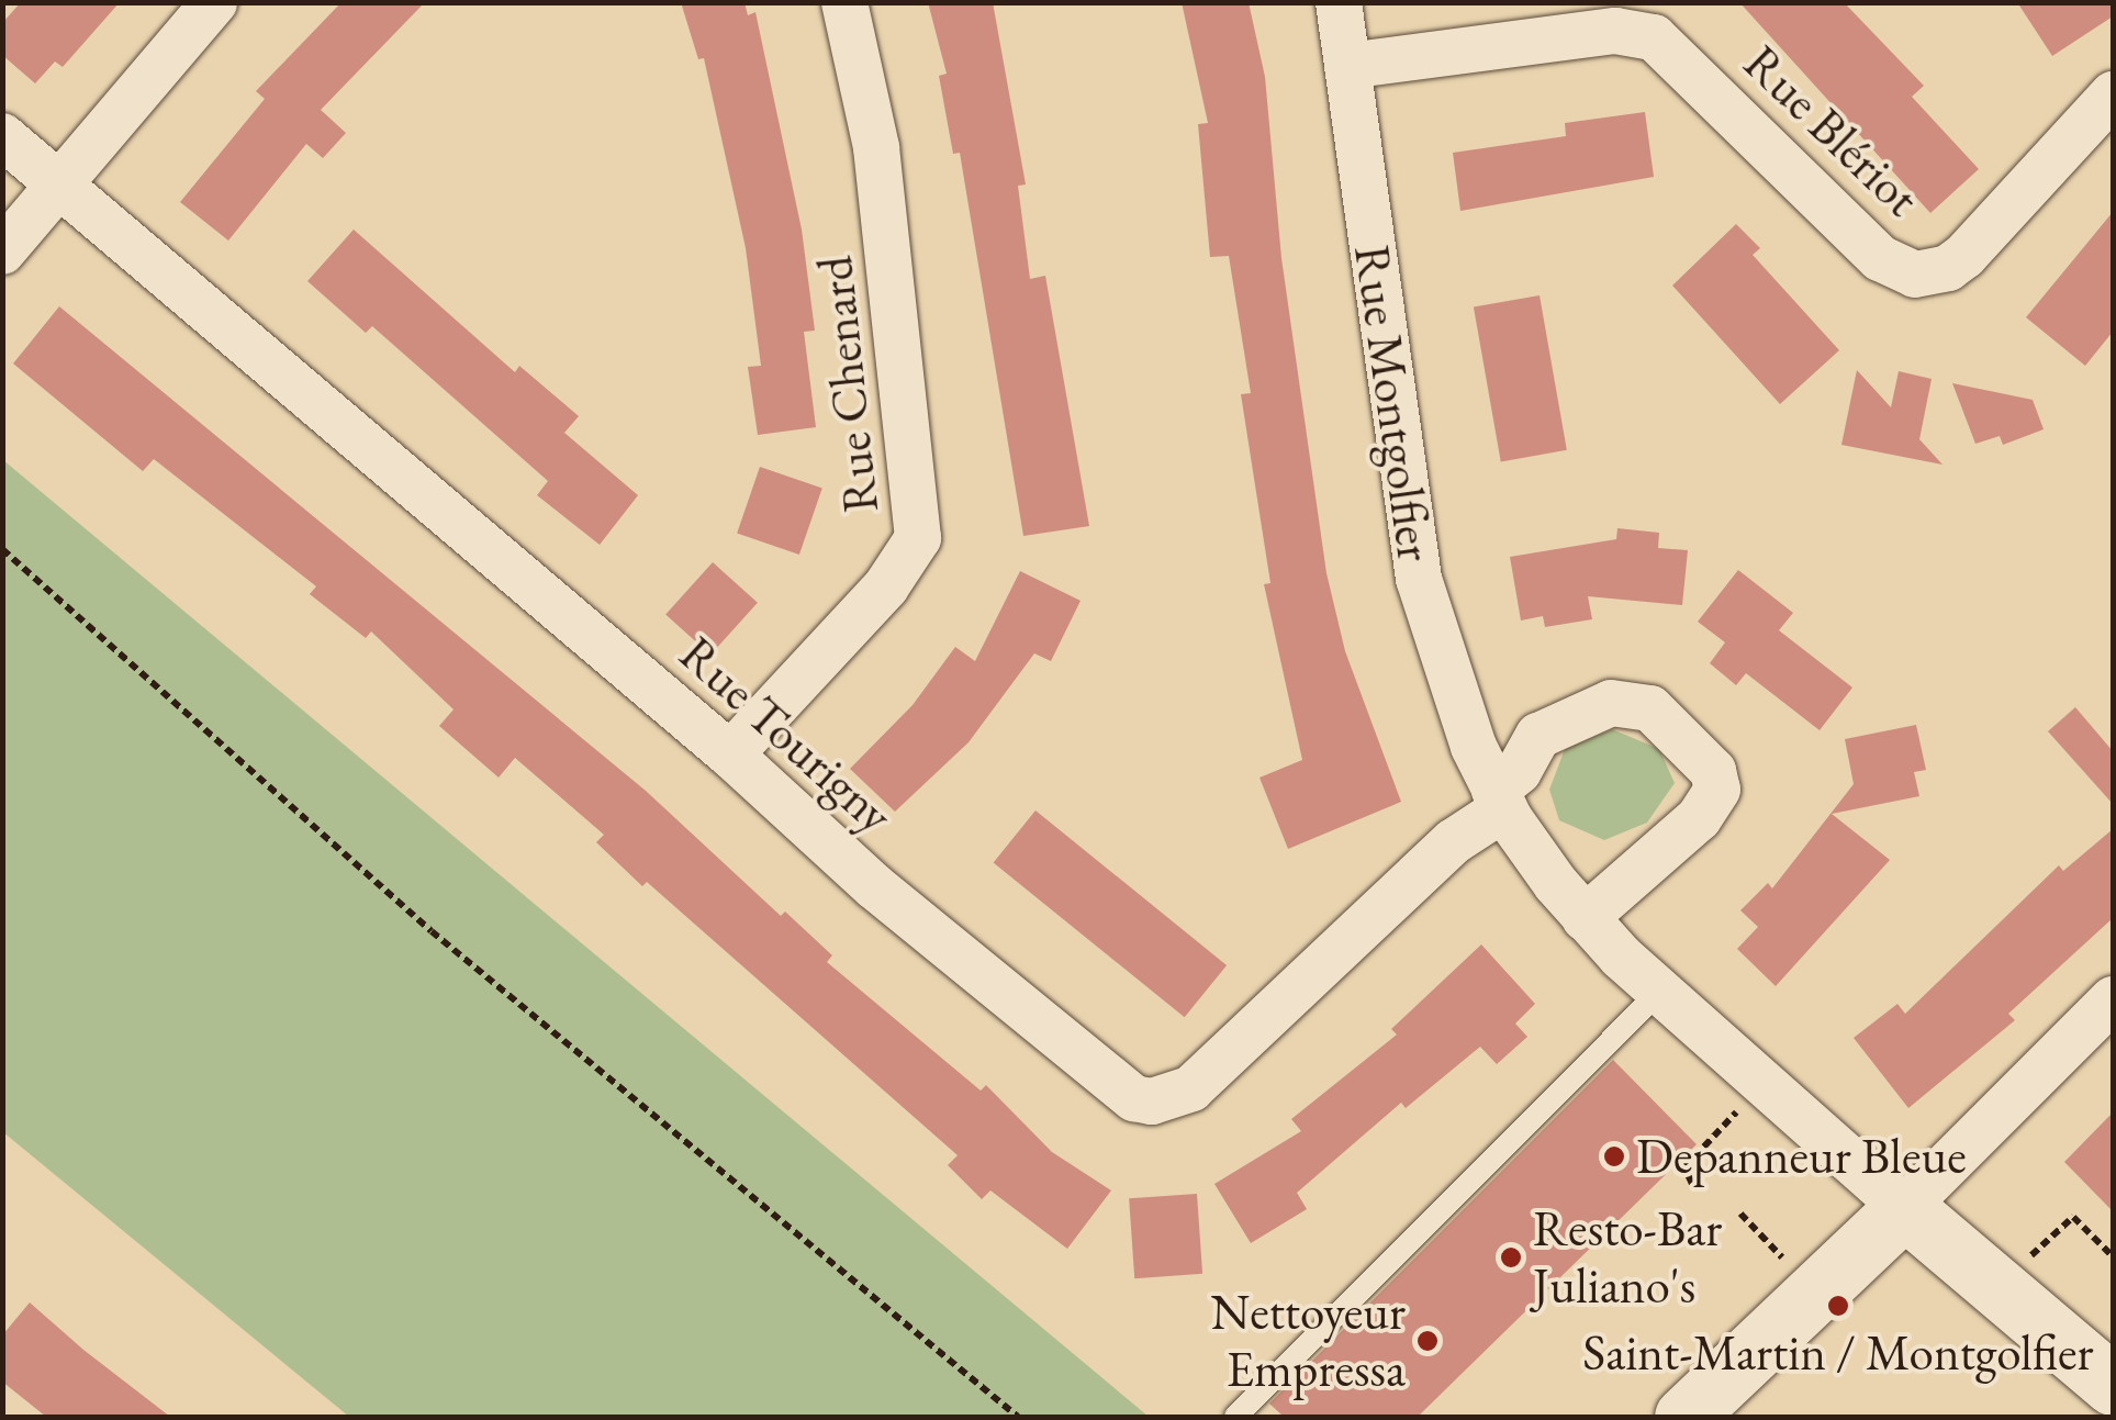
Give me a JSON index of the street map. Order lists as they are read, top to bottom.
{
  "streets": {
    "main road": ["Rue Montgolfier"],
    "street": ["Rue Blériot", "Rue Chenard", "Rue Tourigny"]
  },
  "crossings": [
    ["Rue Blériot", "Rue Montgolfier"],
    ["Rue Chenard", "Rue Tourigny"],
    ["Rue Montgolfier", "Rue Tourigny"]
  ],
  "places": [
    "Depanneur Bleue",
    "Resto-Bar Juliano's",
    "Saint-Martin / Montgolfier",
    "Nettoyeur Empressa"
  ]
}
